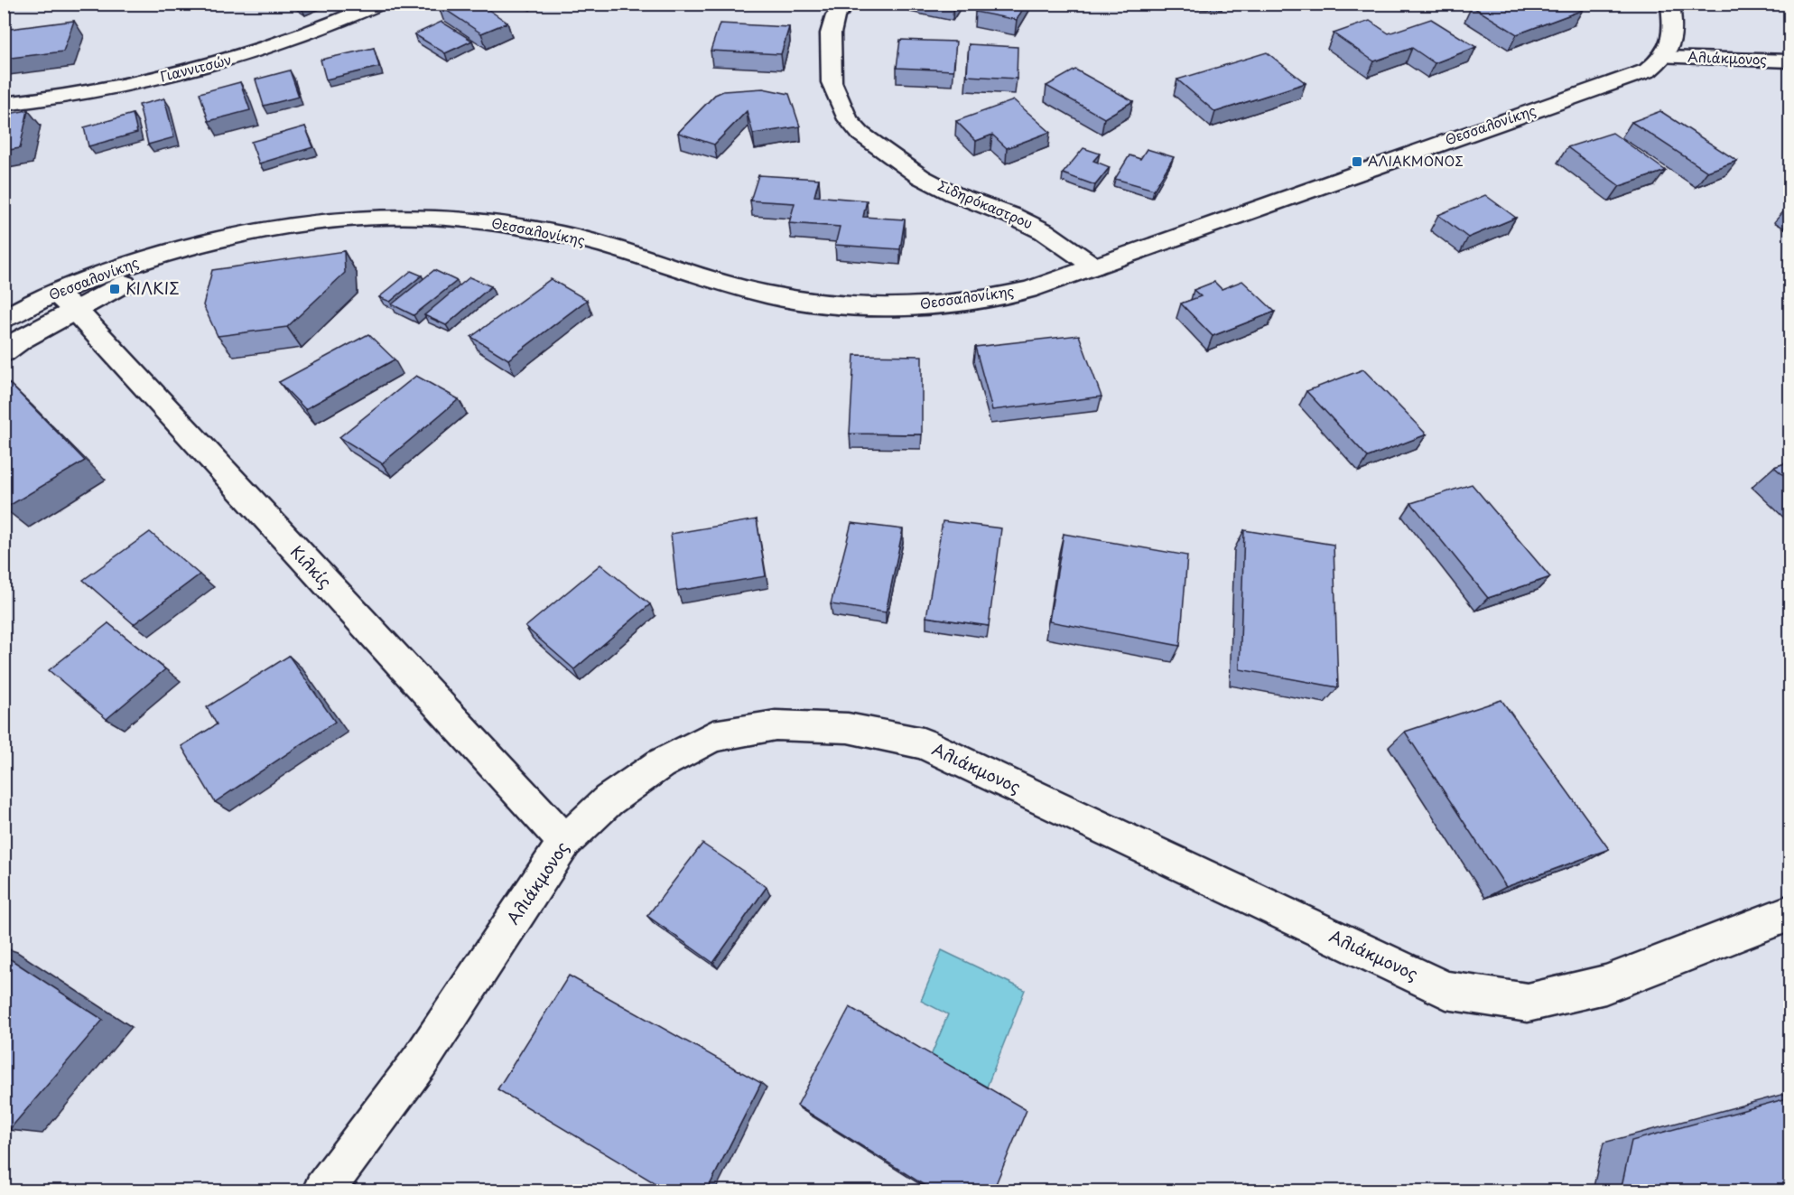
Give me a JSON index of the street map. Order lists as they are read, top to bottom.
{
  "streets": {
    "street": [
      "Αλιάκμονος",
      "Γιαννιτσών",
      "Θεσσαλονίκης",
      "Σιδηρόκαστρου",
      "Κιλκίς"
    ]
  },
  "crossings": [
    ["Αλιάκμονος", "Θεσσαλονίκης"],
    ["Αλιάκμονος", "Κιλκίς"],
    ["Θεσσαλονίκης", "Σιδηρόκαστρου"],
    ["Θεσσαλονίκης", "Κιλκίς"]
  ],
  "places": {
    "transit": ["ΑΛΙΑΚΜΟΝΟΣ", "ΚΙΛΚΙΣ"]
  }
}
